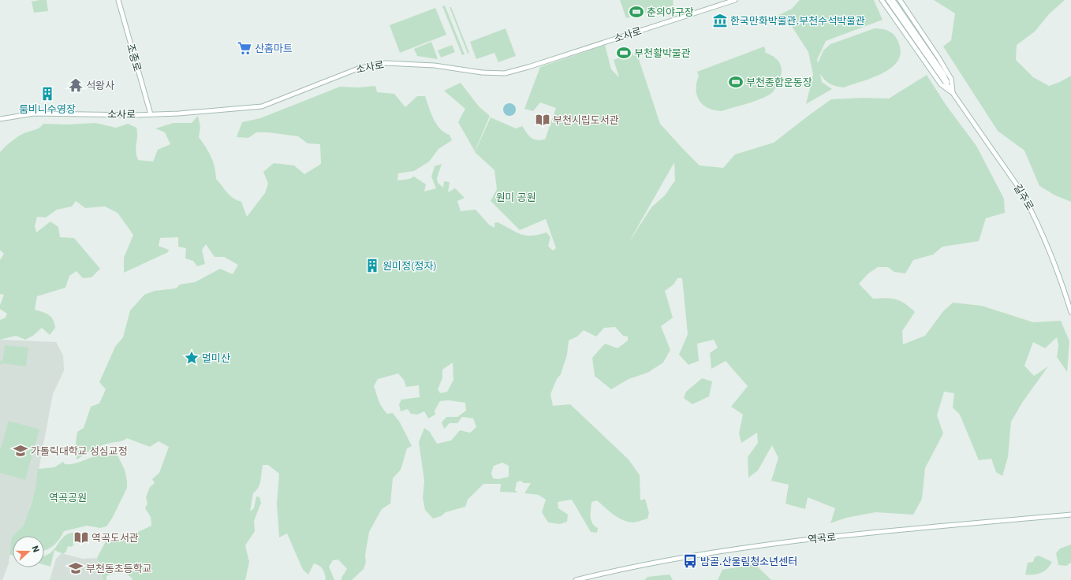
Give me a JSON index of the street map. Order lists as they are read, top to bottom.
{
  "streets": {
    "street": [
      "소사로",
      "조종로",
      "길주로",
      "역곡로"
    ]
  },
  "crossings": [
    ["소사로", "조종로"]
  ],
  "parks": ["원미 공원", "역곡공원"],
  "places": {
    "sports": ["춘의야구장", "부천활박물관", "부천종합운동장"],
    "museum": ["한국만화박물관.부천수석박물관"],
    "supermarket": ["산홈마트"],
    "temple": ["석왕사"],
    "building": ["룸비니수영장", "원미정(정자)"],
    "library": ["부천시립도서관", "역곡도서관"],
    "place": ["멀미산"],
    "school or university": ["가톨릭대학교 성심교정", "부천동초등학교"],
    "bus stop": ["밤골.산울림청소년센터"]
  },
  "north": "right"
}
